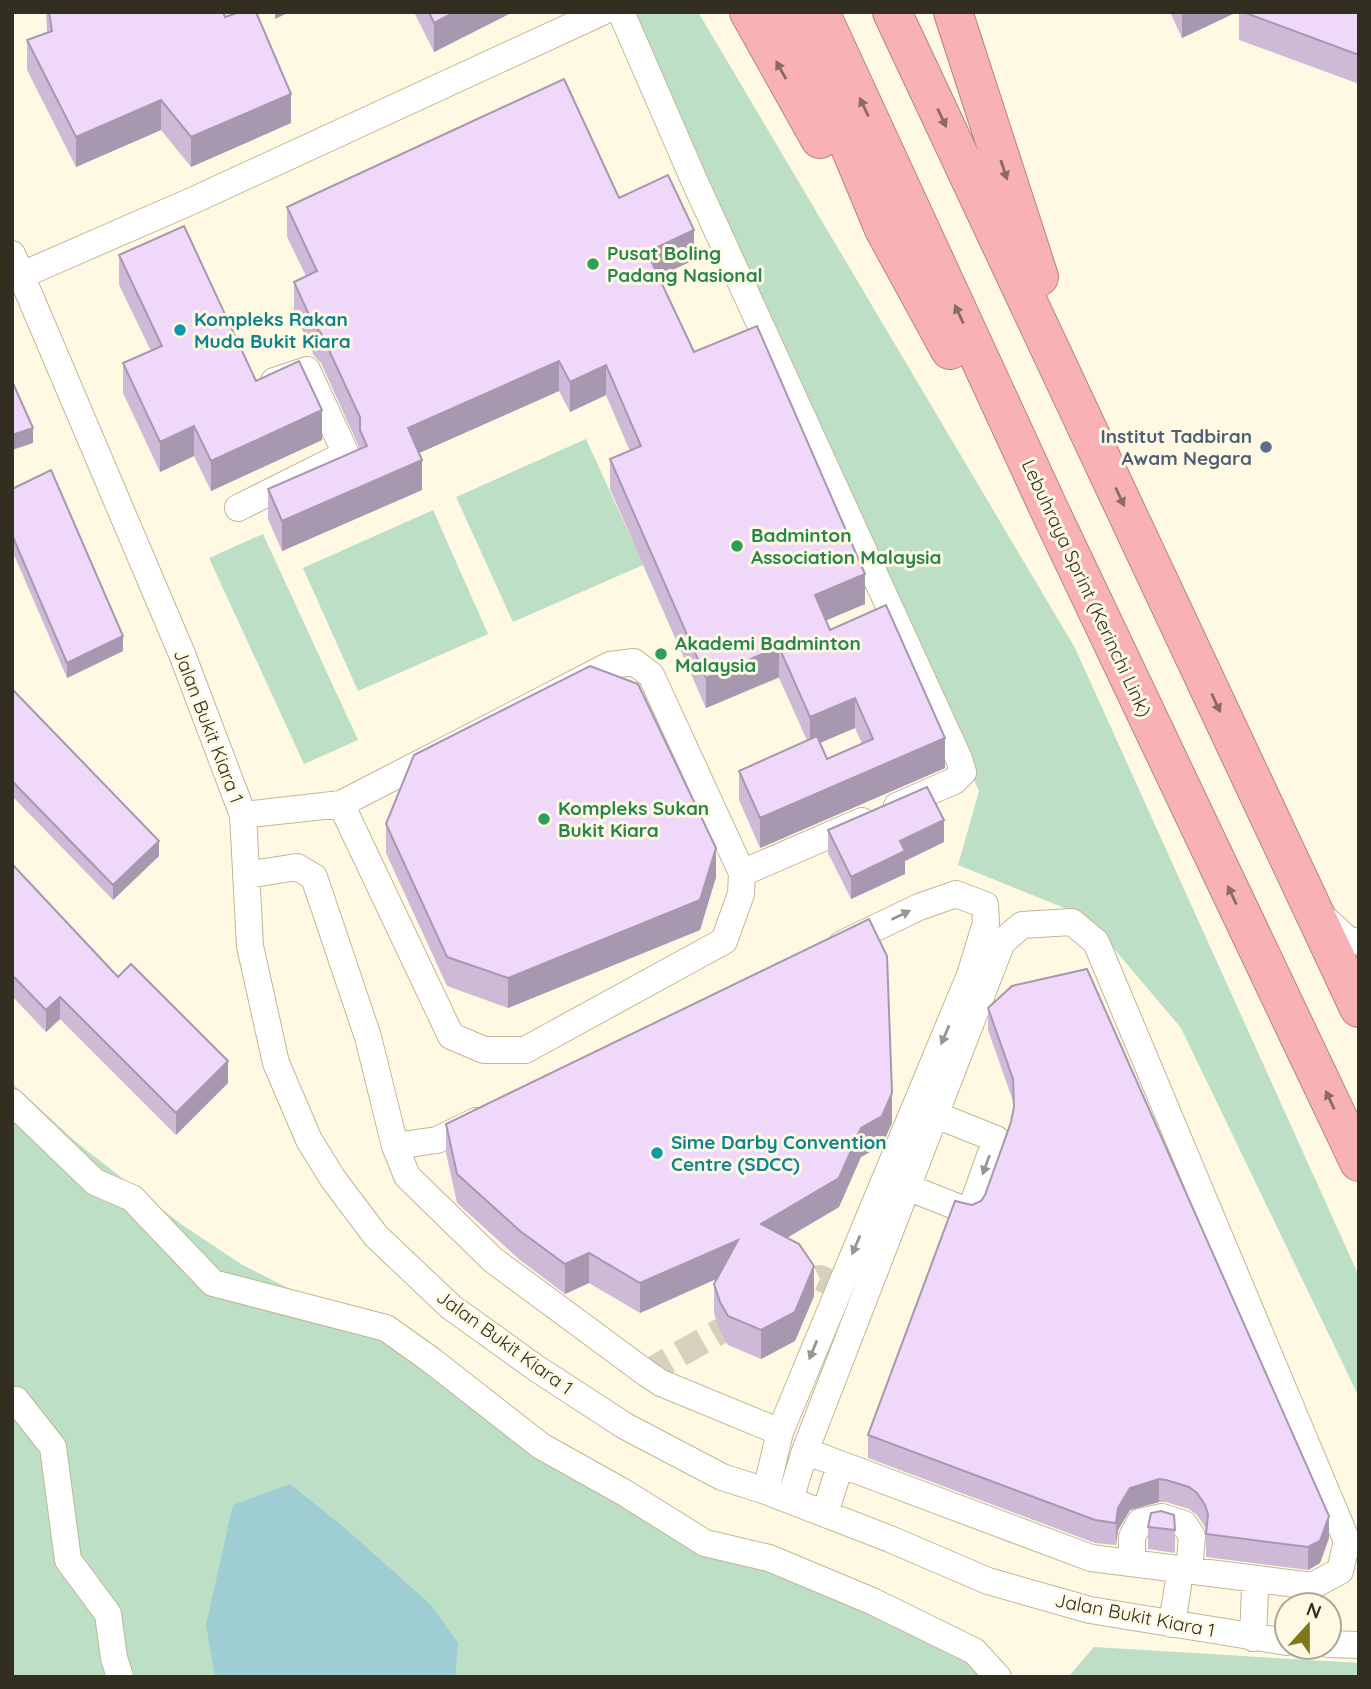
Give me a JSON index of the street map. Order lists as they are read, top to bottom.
{
  "streets": {
    "highway": ["Lebuhraya Sprint (Kerinchi Link)"],
    "street": ["Jalan Bukit Kiara 1"]
  },
  "places": [
    "Pusat Boling Padang Nasional",
    "Kompleks Rakan Muda Bukit Kiara",
    "Institut Tadbiran Awam Negara",
    "Badminton Association Malaysia",
    "Akademi Badminton Malaysia",
    "Kompleks Sukan Bukit Kiara",
    "Sime Darby Convention Centre (SDCC)"
  ],
  "north": "top"
}
